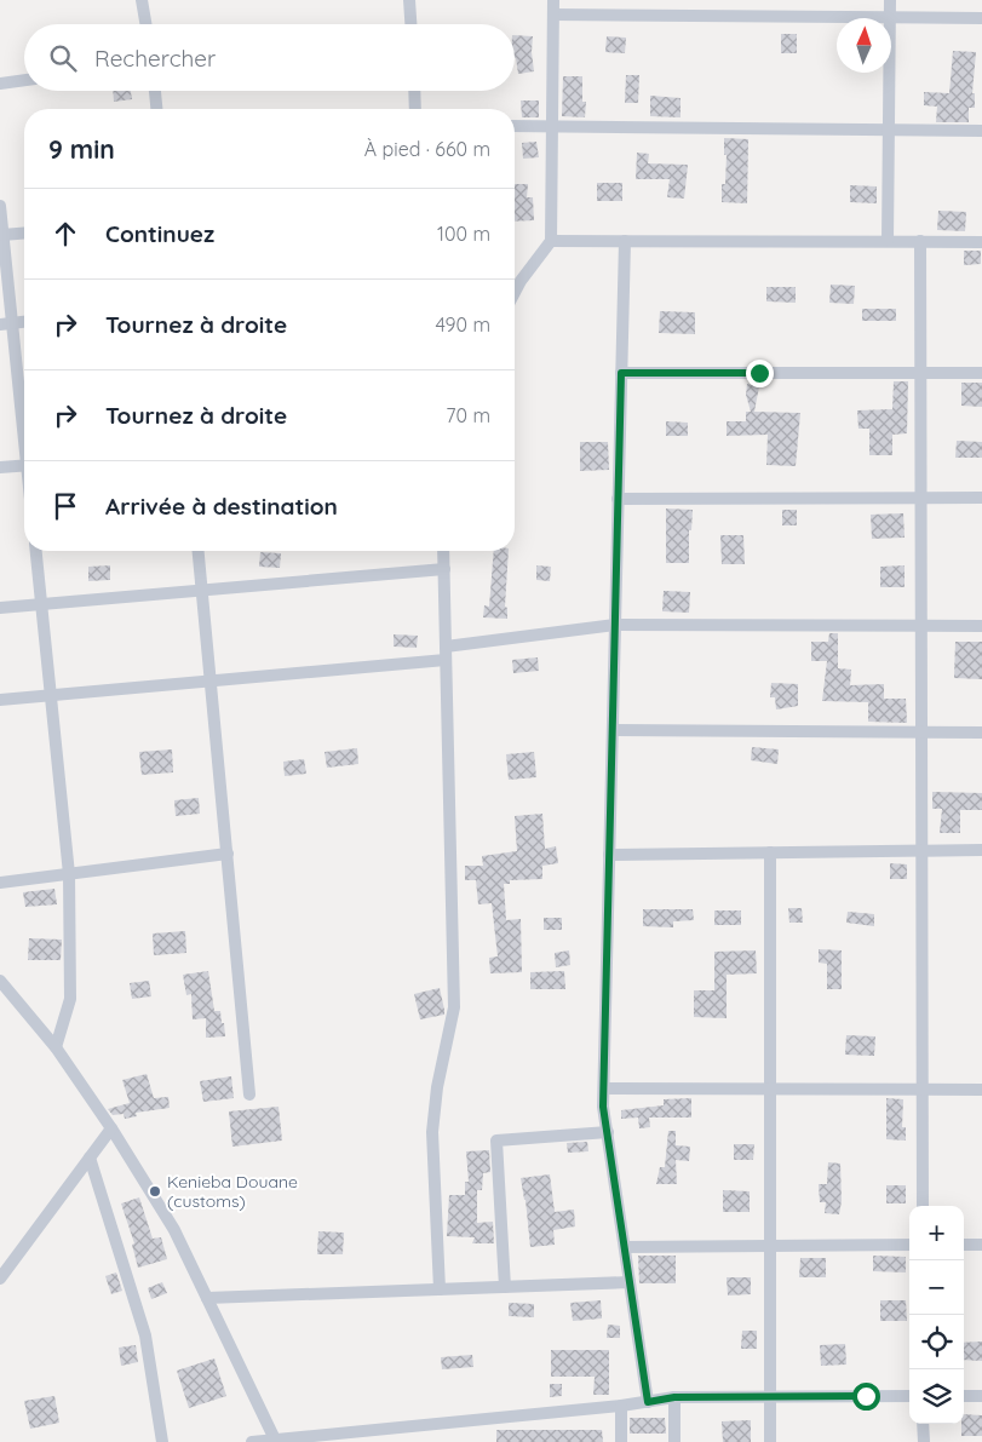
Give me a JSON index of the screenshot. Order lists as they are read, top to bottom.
{
  "places": ["Kenieba Douane (customs)"],
  "north": "top",
  "page": {
    "search": "Rechercher",
    "heading": ["9 min", "À pied · 660 m"],
    "list": [
      ["Continuez", "100 m"],
      ["Tournez à droite", "490 m"],
      ["Tournez à droite", "70 m"],
      "Arrivée à destination"
    ],
    "map_buttons": ["+", "−"]
  }
}
